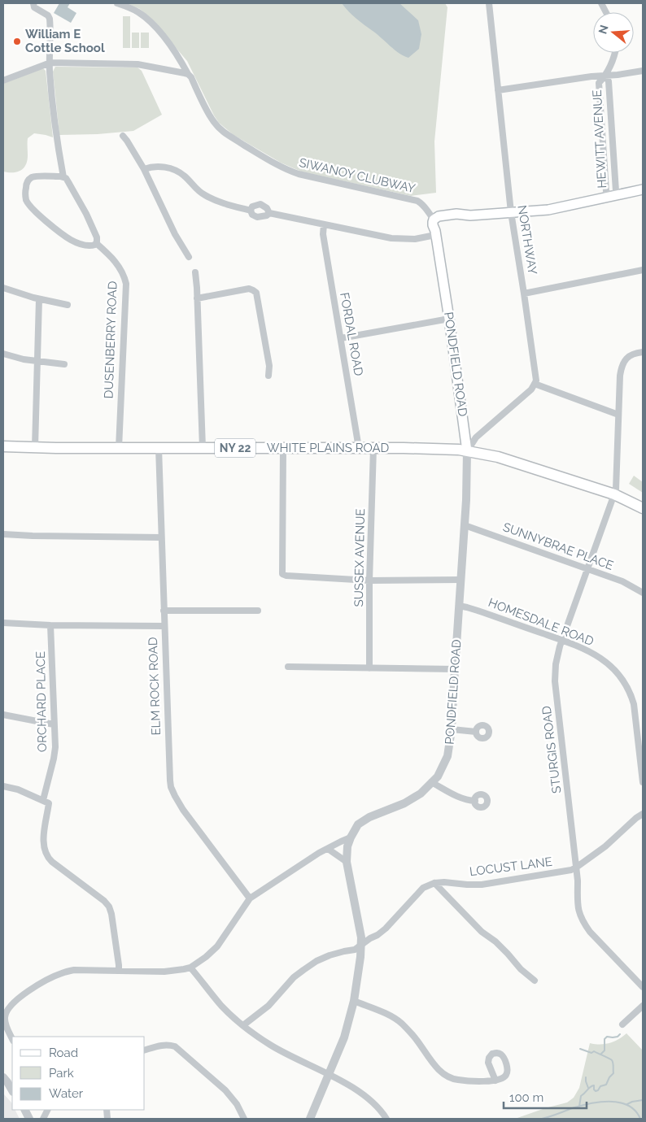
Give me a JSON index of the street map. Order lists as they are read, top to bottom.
{
  "streets": {
    "main road": ["PONDFIELD ROAD", "NY 22", "WHITE PLAINS ROAD"],
    "street": [
      "HEWITT AVENUE",
      "SIWANOY CLUBWAY",
      "NORTHWAY",
      "FORDAL ROAD",
      "DUSENBERRY ROAD",
      "SUNNYBRAE PLACE",
      "SUSSEX AVENUE",
      "HOMESDALE ROAD",
      "ELM ROCK ROAD",
      "ORCHARD PLACE",
      "STURGIS ROAD",
      "LOCUST LANE"
    ]
  },
  "crossings": [
    ["SIWANOY CLUBWAY", "PONDFIELD ROAD"],
    ["FORDAL ROAD", "WHITE PLAINS ROAD"],
    ["DUSENBERRY ROAD", "WHITE PLAINS ROAD"],
    ["PONDFIELD ROAD", "WHITE PLAINS ROAD"],
    ["PONDFIELD ROAD", "SUNNYBRAE PLACE"],
    ["PONDFIELD ROAD", "HOMESDALE ROAD"],
    ["PONDFIELD ROAD", "LOCUST LANE"],
    ["WHITE PLAINS ROAD", "SUSSEX AVENUE"],
    ["WHITE PLAINS ROAD", "ELM ROCK ROAD"],
    ["WHITE PLAINS ROAD", "STURGIS ROAD"],
    ["SUNNYBRAE PLACE", "STURGIS ROAD"],
    ["HOMESDALE ROAD", "STURGIS ROAD"],
    ["STURGIS ROAD", "LOCUST LANE"]
  ],
  "places": ["William E Cottle School"],
  "legend": ["Road", "Park", "Water"],
  "scale_bar": "100 m",
  "north": "left"
}
